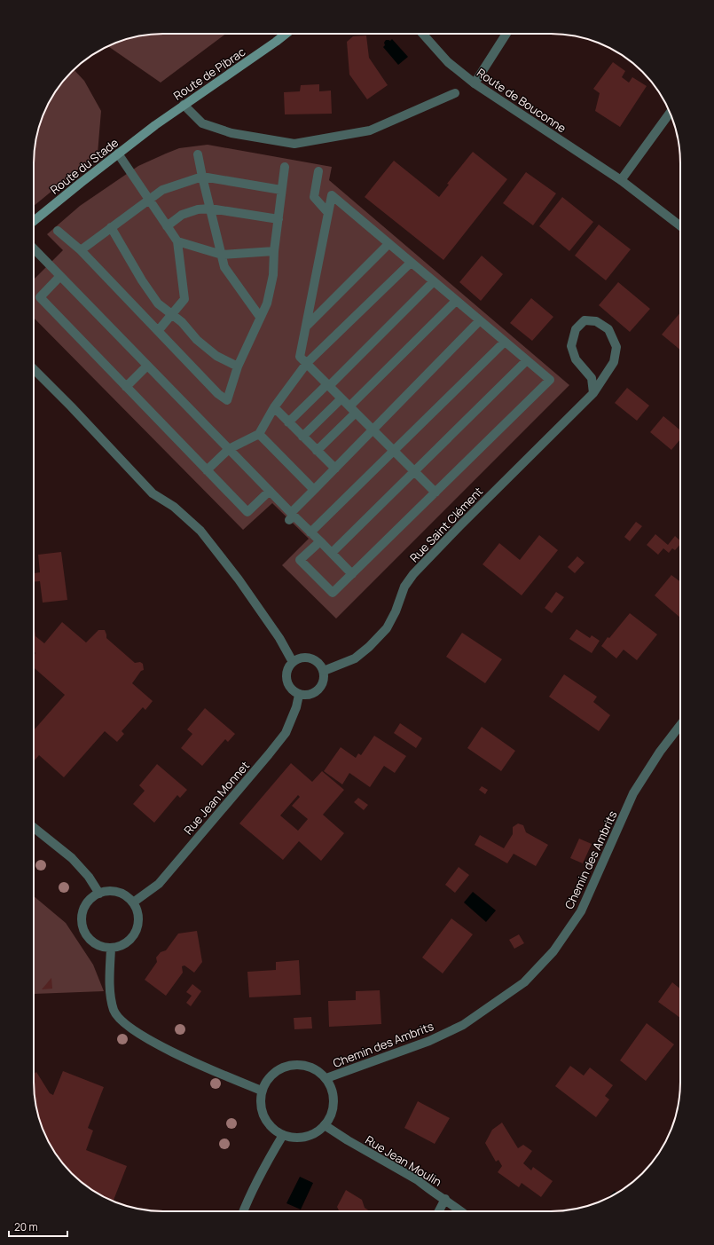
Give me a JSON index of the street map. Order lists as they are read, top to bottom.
{
  "streets": {
    "main road": ["Route de Pibrac", "Route du Stade"],
    "street": [
      "Route de Bouconne",
      "Rue Saint Clément",
      "Rue Jean Monnet",
      "Chemin des Ambrits",
      "Rue Jean Moulin"
    ]
  },
  "crossings": [
    ["Route de Pibrac", "Route du Stade"],
    ["Rue Saint Clément", "Rue Jean Monnet"],
    ["Chemin des Ambrits", "Rue Jean Moulin"]
  ],
  "scale_bar": "20 m"
}
